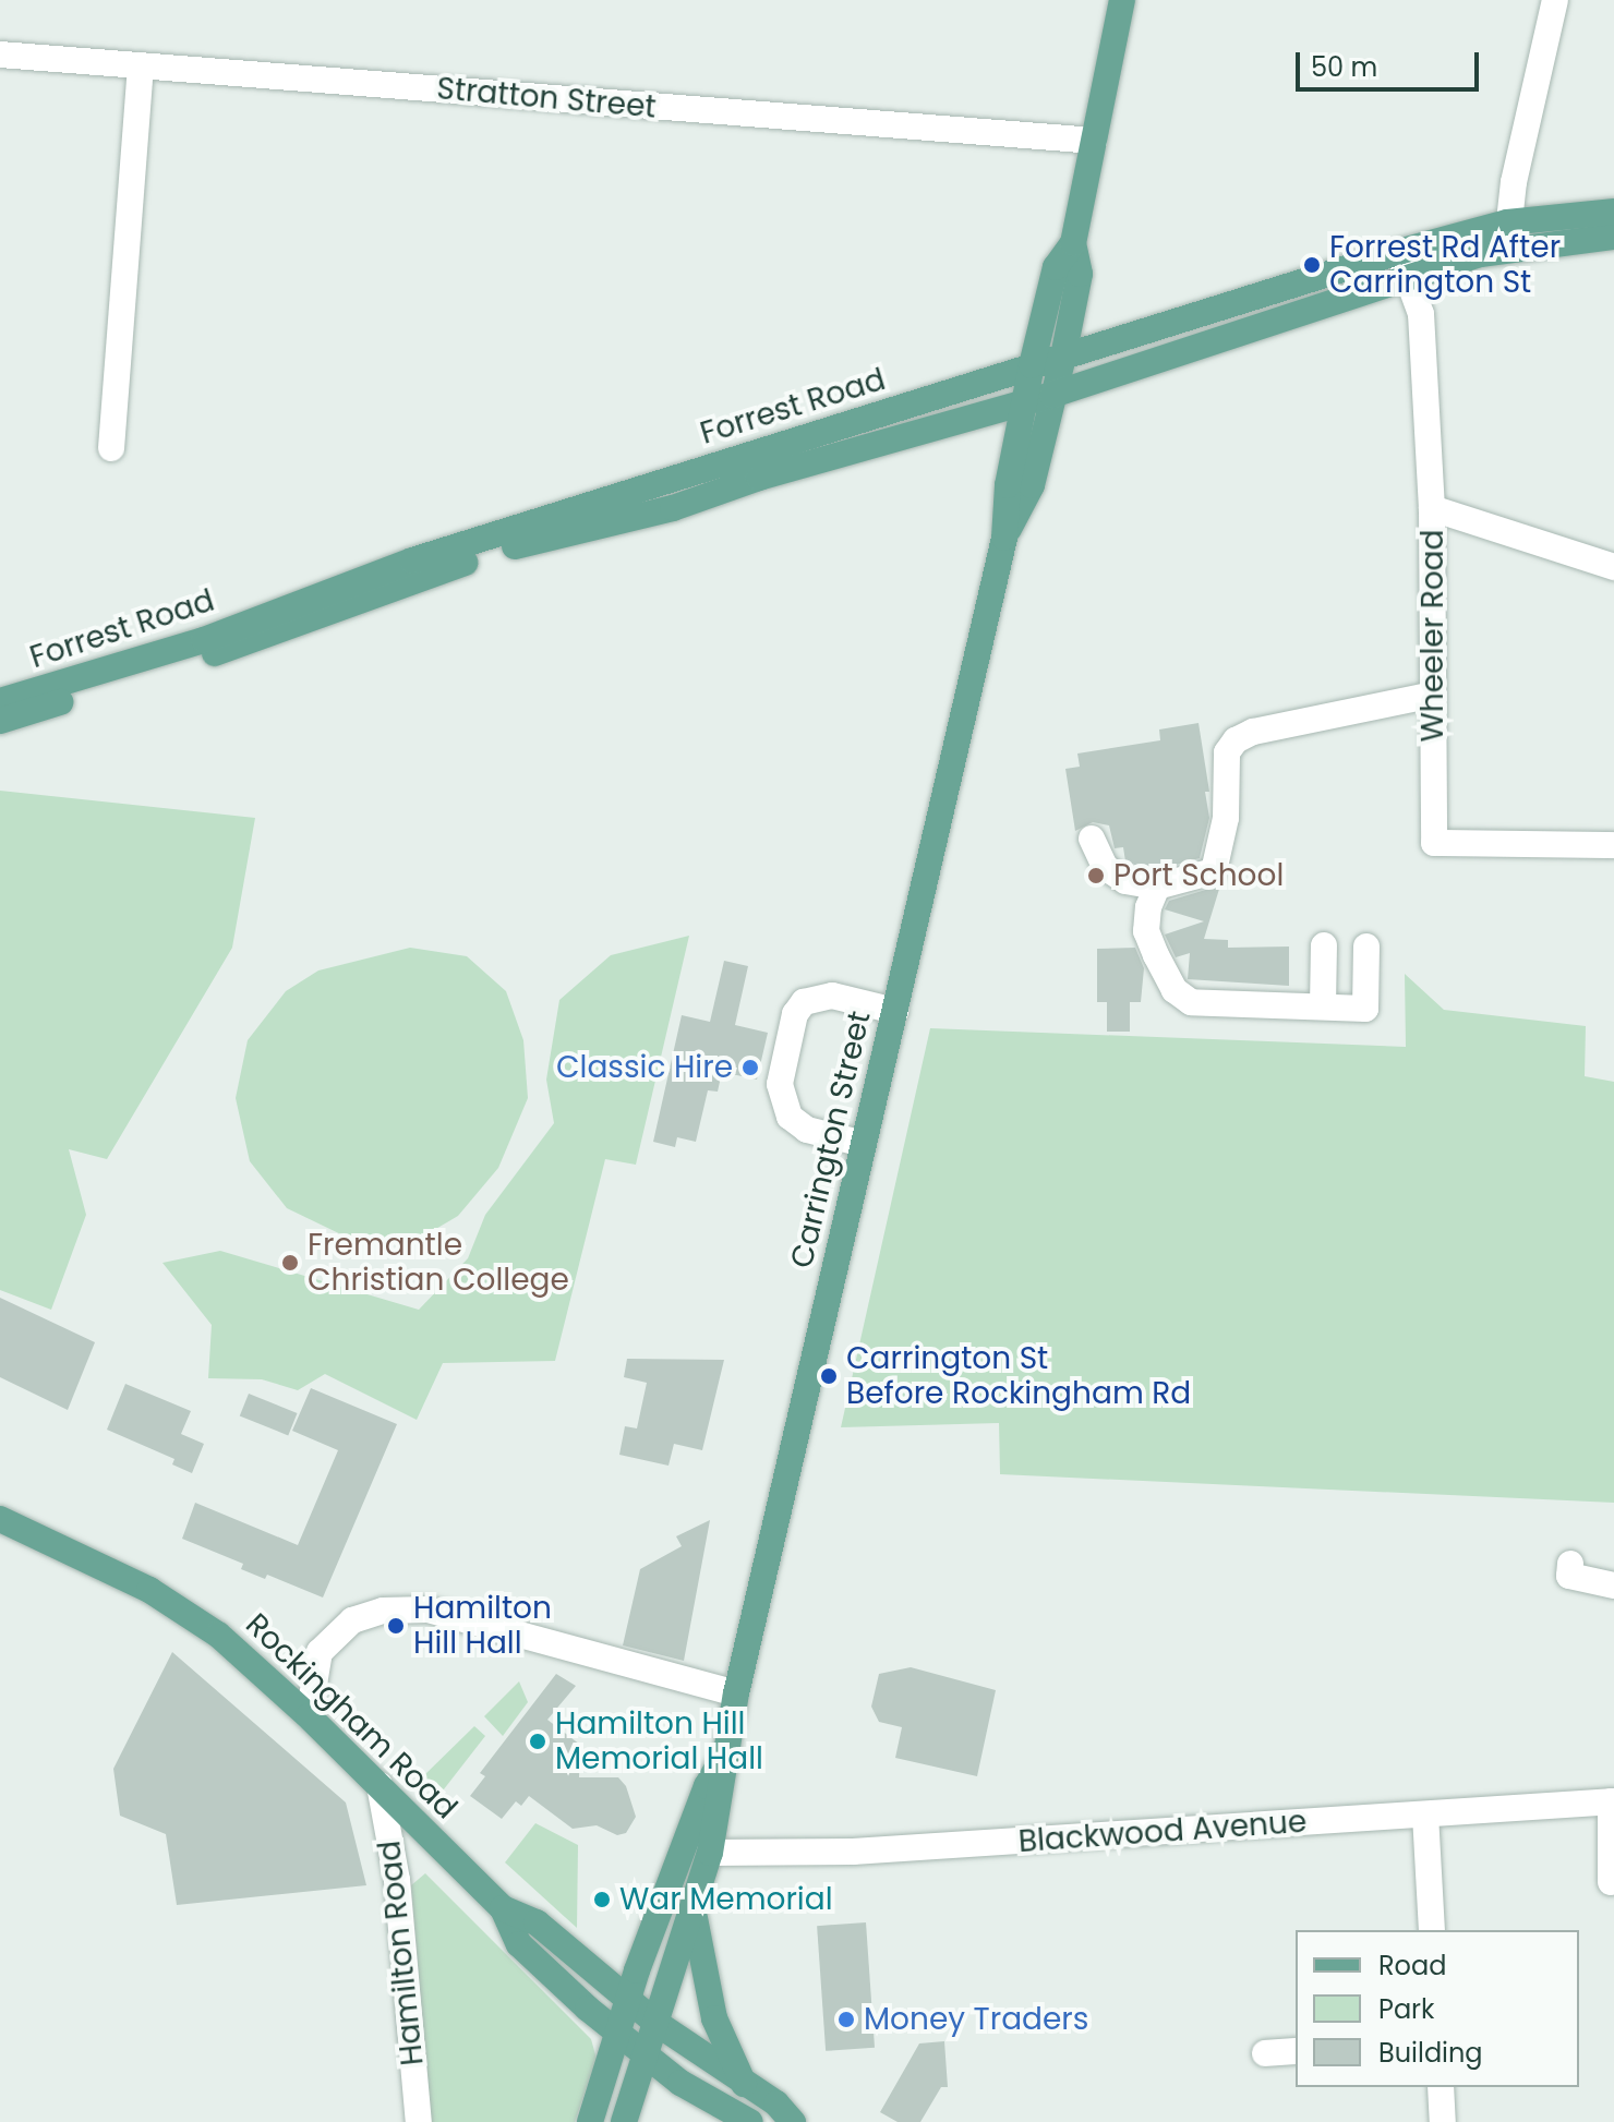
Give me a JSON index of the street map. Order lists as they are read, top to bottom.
{
  "streets": {
    "main road": ["Forrest Road", "Carrington Street", "Rockingham Road"],
    "street": [
      "Stratton Street",
      "Wheeler Road",
      "Blackwood Avenue",
      "Hamilton Road"
    ]
  },
  "crossings": [
    ["Stratton Street", "Carrington Street"],
    ["Forrest Road", "Wheeler Road"],
    ["Forrest Road", "Carrington Street"],
    ["Carrington Street", "Rockingham Road"],
    ["Carrington Street", "Blackwood Avenue"],
    ["Rockingham Road", "Hamilton Road"]
  ],
  "places": [
    "Forrest Rd After Carrington St",
    "Port School",
    "Classic Hire",
    "Fremantle Christian College",
    "Carrington St Before Rockingham Rd",
    "Hamilton Hill Hall",
    "Hamilton Hill Memorial Hall",
    "War Memorial",
    "Money Traders"
  ],
  "legend": ["Road", "Park", "Building"],
  "scale_bar": "50 m"
}
